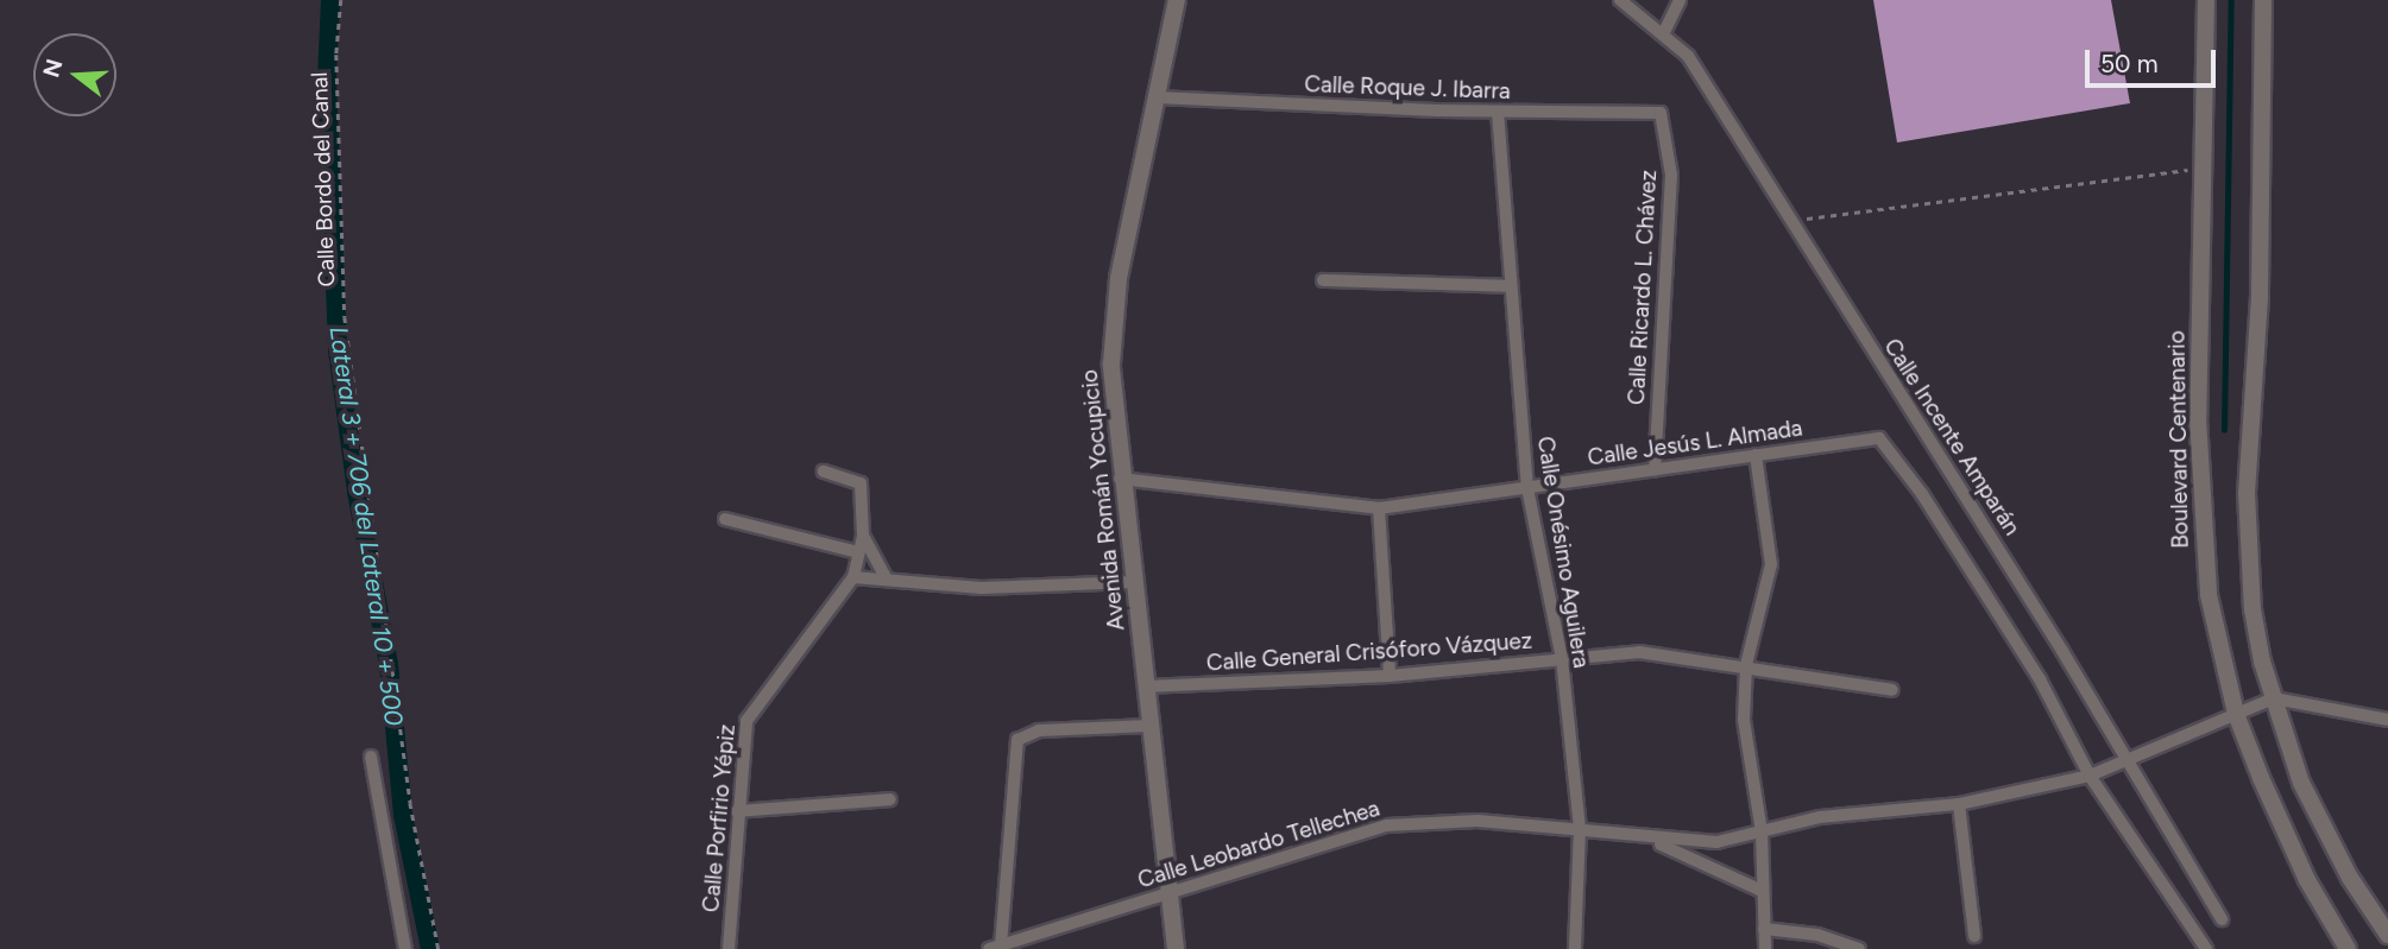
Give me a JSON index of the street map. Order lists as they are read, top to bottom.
{
  "streets": {
    "street": [
      "Calle Roque J. Ibarra",
      "Calle Ricardo L. Chávez",
      "Calle Incente Amparán",
      "Boulevard Centenario",
      "Calle Jesús L. Almada",
      "Avenida Román Yocupicio",
      "Calle Onésimo Aguilera",
      "Calle General Crisóforo Vázquez",
      "Calle Porfirio Yépiz",
      "Calle Leobardo Tellechea"
    ],
    "path": ["Calle Bordo del Canal"]
  },
  "crossings": [
    ["Calle Roque J. Ibarra", "Calle Ricardo L. Chávez"],
    ["Calle Roque J. Ibarra", "Avenida Román Yocupicio"],
    ["Calle Roque J. Ibarra", "Calle Onésimo Aguilera"],
    ["Calle Ricardo L. Chávez", "Calle Jesús L. Almada"],
    ["Calle Incente Amparán", "Calle Leobardo Tellechea"],
    ["Boulevard Centenario", "Calle Leobardo Tellechea"],
    ["Calle Jesús L. Almada", "Avenida Román Yocupicio"],
    ["Calle Jesús L. Almada", "Calle Onésimo Aguilera"],
    ["Calle Jesús L. Almada", "Calle Leobardo Tellechea"],
    ["Avenida Román Yocupicio", "Calle General Crisóforo Vázquez"],
    ["Avenida Román Yocupicio", "Calle Leobardo Tellechea"],
    ["Calle Onésimo Aguilera", "Calle General Crisóforo Vázquez"],
    ["Calle Onésimo Aguilera", "Calle Leobardo Tellechea"]
  ],
  "water": ["Lateral 3 + 706 del Lateral 10 + 500"],
  "scale_bar": "50 m",
  "north": "left"
}
